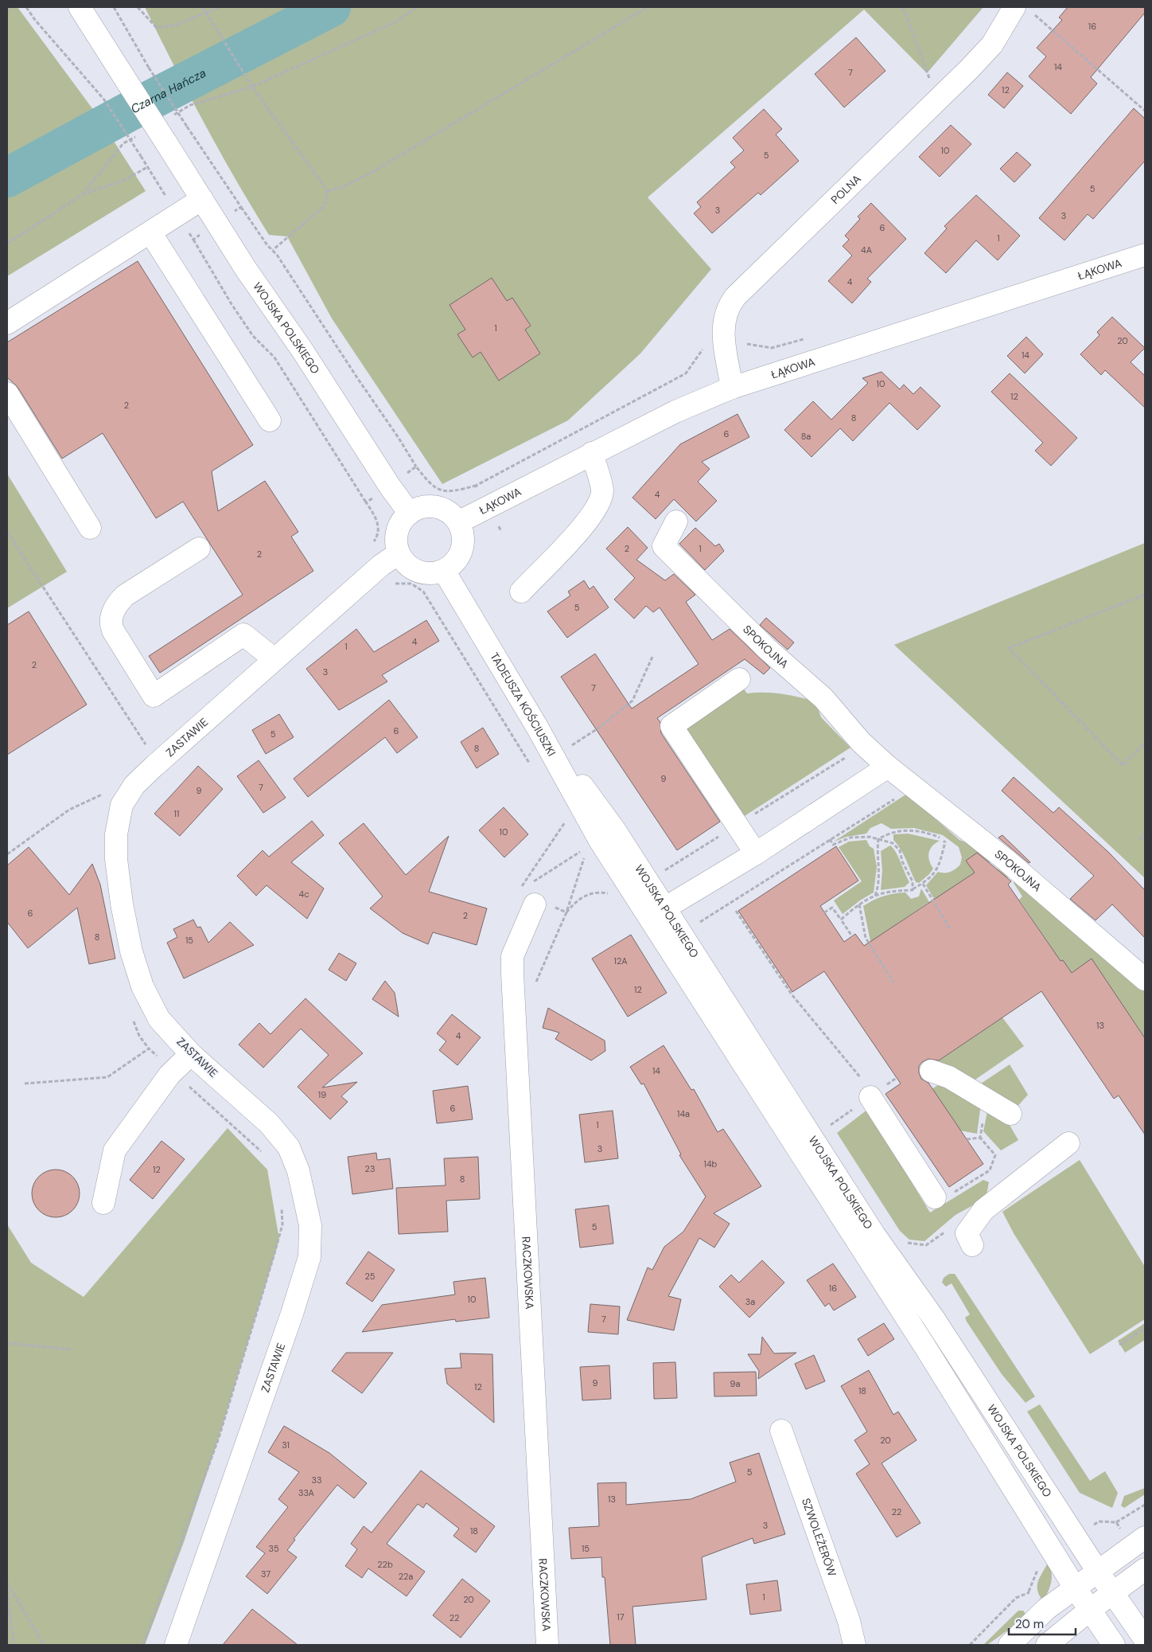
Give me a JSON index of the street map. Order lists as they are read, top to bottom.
{
  "streets": {
    "street": [
      "POLNA",
      "ŁĄKOWA",
      "WOJSKA POLSKIEGO",
      "SPOKOJNA",
      "TADEUSZA KOŚCIUSZKI",
      "ZASTAWIE",
      "RACZKOWSKA",
      "SZWOLEŻERÓW"
    ]
  },
  "crossings": [
    ["POLNA", "ŁĄKOWA"],
    ["ŁĄKOWA", "WOJSKA POLSKIEGO"],
    ["ŁĄKOWA", "TADEUSZA KOŚCIUSZKI"],
    ["ŁĄKOWA", "ZASTAWIE"],
    ["WOJSKA POLSKIEGO", "TADEUSZA KOŚCIUSZKI"],
    ["WOJSKA POLSKIEGO", "ZASTAWIE"],
    ["TADEUSZA KOŚCIUSZKI", "ZASTAWIE"]
  ],
  "water": ["Czarna Hańcza"],
  "house_numbers": [
    "16",
    "14",
    "7",
    "12",
    "10",
    "5",
    "5",
    "3",
    "3",
    "6",
    "1",
    "4A",
    "4",
    "1",
    "20",
    "14",
    "10",
    "12",
    "2",
    "8",
    "6",
    "8a",
    "4",
    "2",
    "1",
    "2",
    "5",
    "4",
    "1",
    "2",
    "3",
    "7",
    "6",
    "5",
    "8",
    "9",
    "7",
    "9",
    "11",
    "10",
    "4c",
    "6",
    "2",
    "8",
    "15",
    "12A",
    "12",
    "13",
    "4",
    "14",
    "19",
    "6",
    "14a",
    "1",
    "3",
    "14b",
    "23",
    "12",
    "8",
    "5",
    "25",
    "16",
    "10",
    "3a",
    "7",
    "9",
    "9a",
    "12",
    "18",
    "20",
    "31",
    "5",
    "33",
    "33A",
    "13",
    "22",
    "3",
    "18",
    "35",
    "15",
    "22b",
    "37",
    "22a",
    "1",
    "20",
    "17",
    "22"
  ],
  "scale_bar": "20 m"
}
